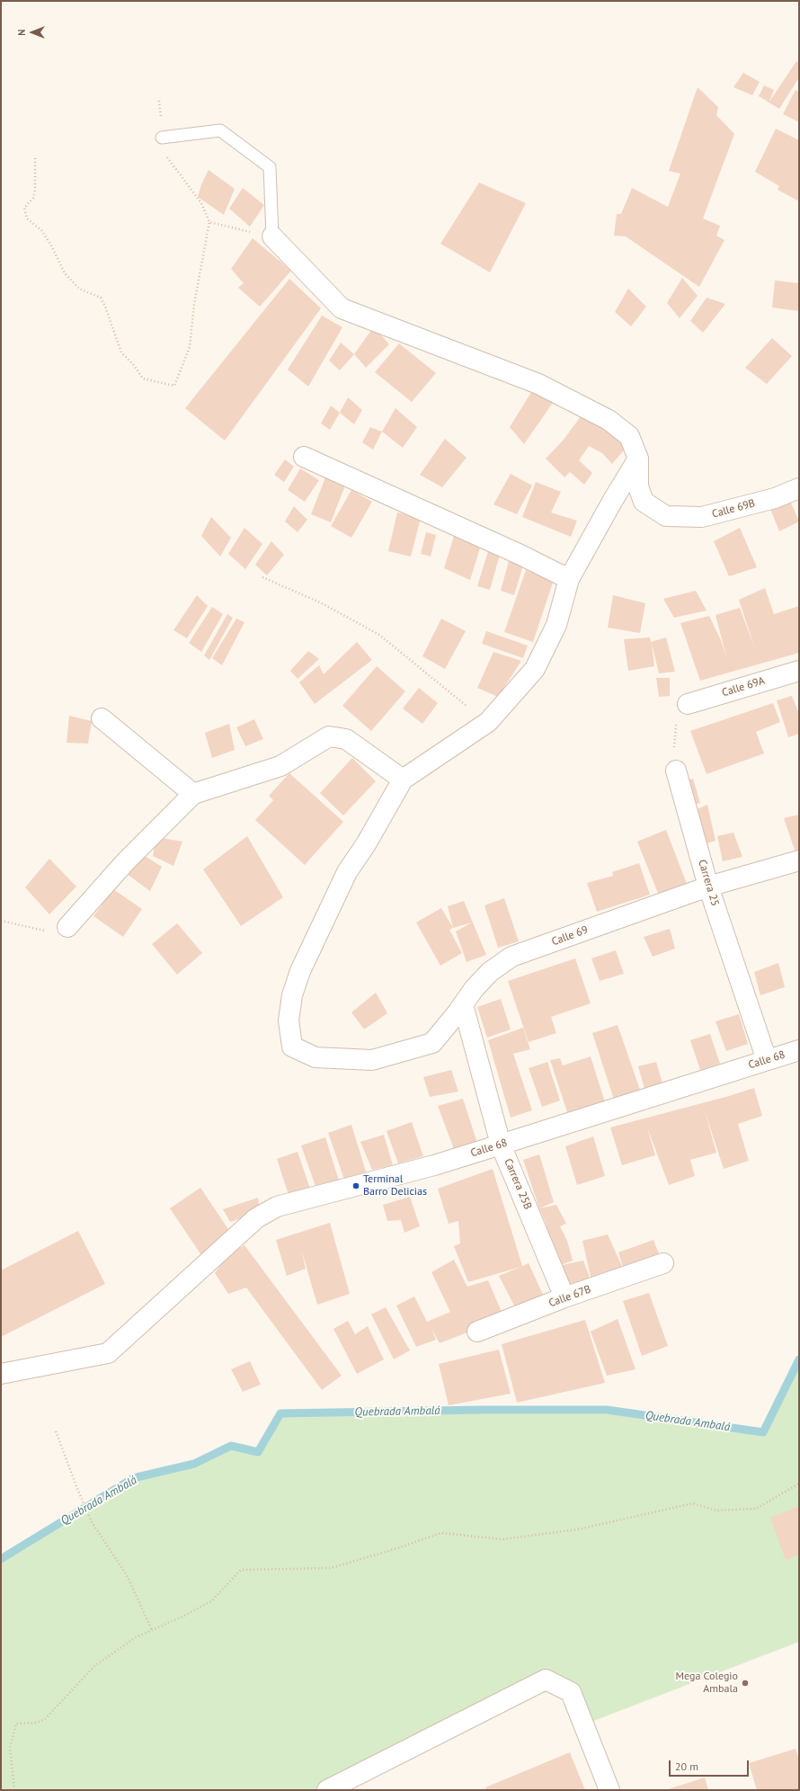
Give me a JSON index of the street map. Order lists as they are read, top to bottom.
{
  "streets": {
    "street": [
      "Calle 69B",
      "Calle 69A",
      "Carrera 25",
      "Calle 69",
      "Calle 68",
      "Carrera 25B",
      "Calle 67B"
    ]
  },
  "crossings": [
    ["Carrera 25", "Calle 69"],
    ["Carrera 25", "Calle 68"],
    ["Calle 69", "Carrera 25B"],
    ["Calle 68", "Carrera 25B"],
    ["Carrera 25B", "Calle 67B"]
  ],
  "water": ["Quebrada Ambalá"],
  "places": ["Terminal Barro Delicias", "Mega Colegio Ambala"],
  "scale_bar": "20 m",
  "north": "left"
}
